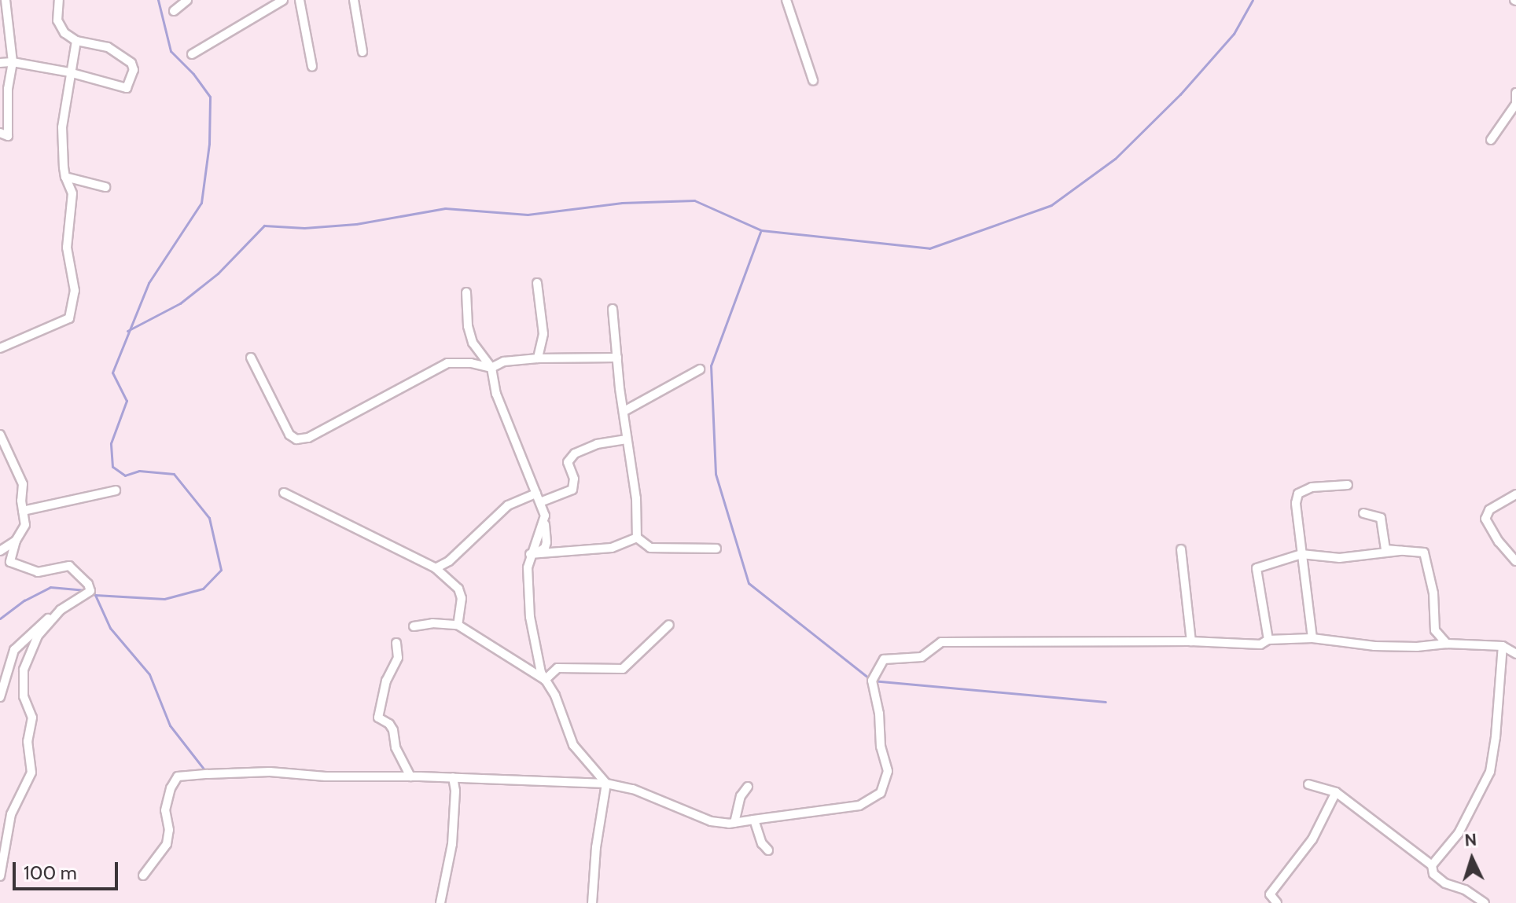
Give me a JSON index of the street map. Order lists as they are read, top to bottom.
{
  "scale_bar": "100 m",
  "north": "top"
}
